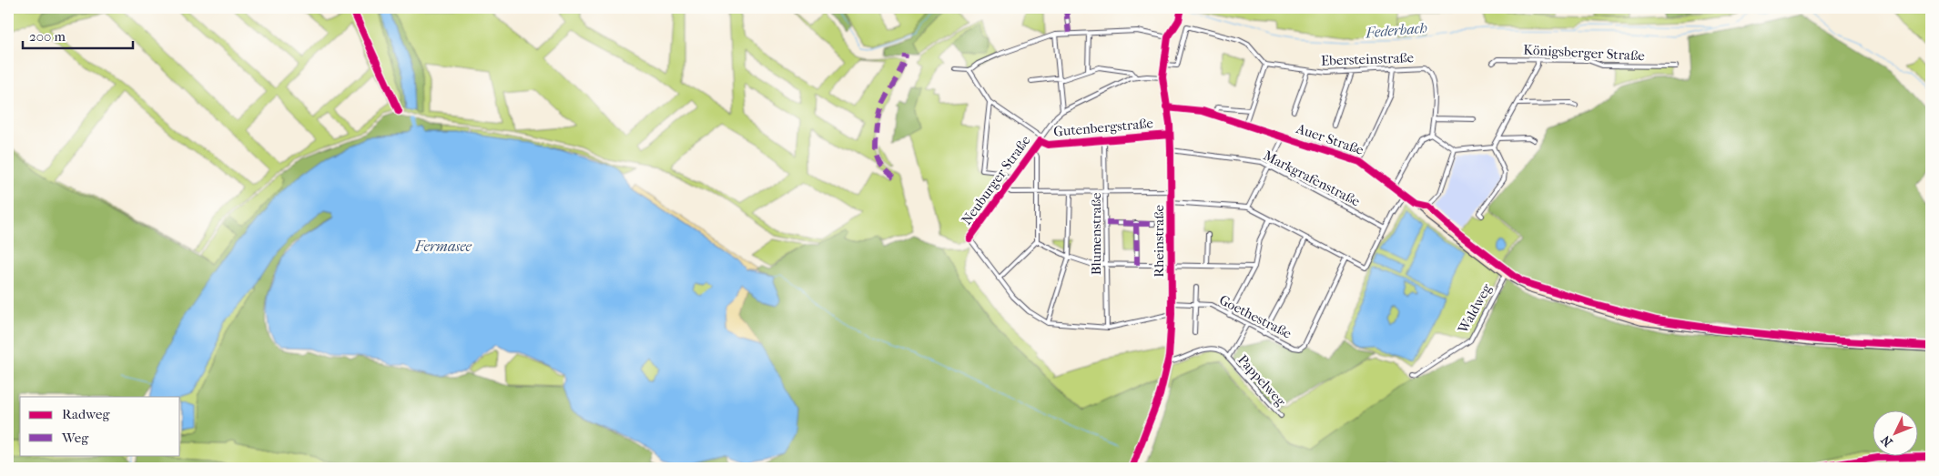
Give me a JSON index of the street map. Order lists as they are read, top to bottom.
{
  "streets": {
    "main road": ["Auer Straße", "Rheinstraße"],
    "street": [
      "Königsberger Straße",
      "Ebersteinstraße",
      "Gutenbergstraße",
      "Markgrafenstraße",
      "Neuburger Straße",
      "Blumenstraße",
      "Waldweg",
      "Goethestraße",
      "Pappelweg"
    ]
  },
  "crossings": [
    ["Gutenbergstraße", "Neuburger Straße"],
    ["Gutenbergstraße", "Blumenstraße"],
    ["Gutenbergstraße", "Rheinstraße"],
    ["Auer Straße", "Rheinstraße"],
    ["Auer Straße", "Waldweg"],
    ["Markgrafenstraße", "Rheinstraße"],
    ["Neuburger Straße", "Rheinstraße"],
    ["Rheinstraße", "Goethestraße"],
    ["Rheinstraße", "Pappelweg"],
    ["Goethestraße", "Pappelweg"]
  ],
  "water": ["Federbach", "Fermasee"],
  "legend": ["Radweg", "Weg"],
  "scale_bar": "200 m",
  "north": "bottom left"
}
